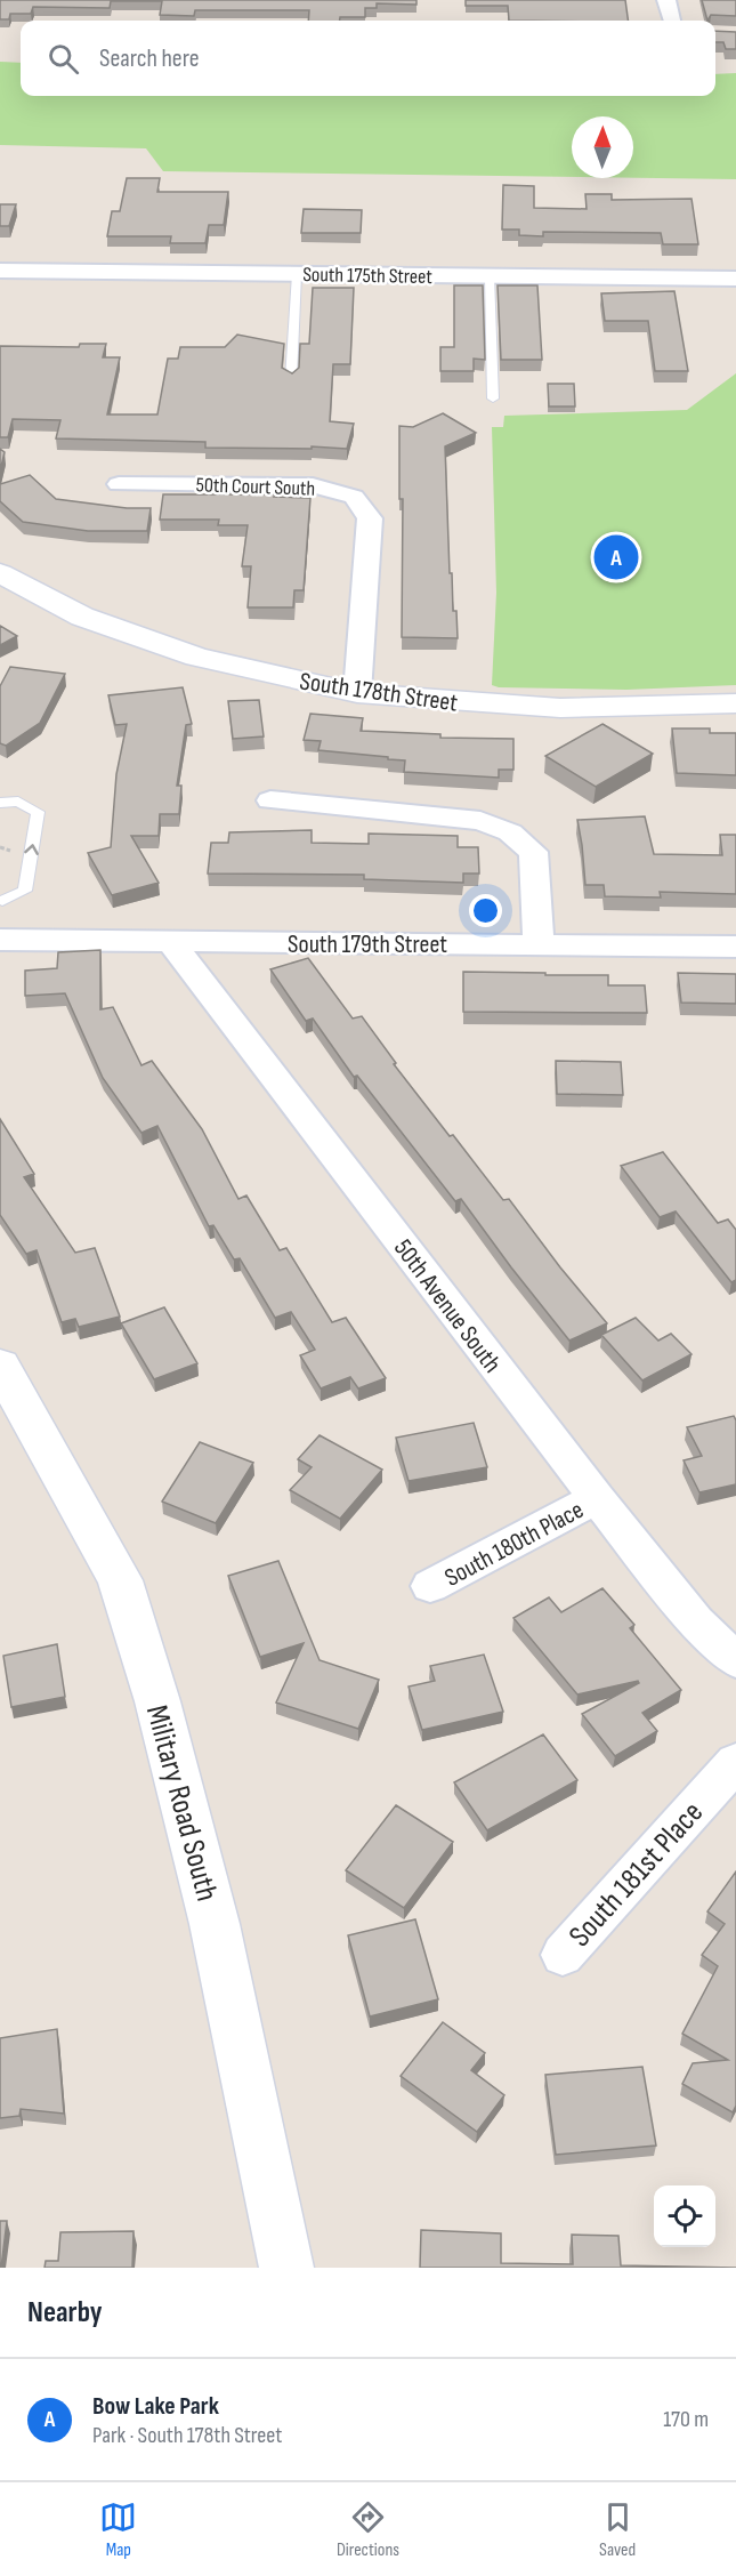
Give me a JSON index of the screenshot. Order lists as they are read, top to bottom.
{
  "streets": {
    "street": [
      "South 175th Street",
      "50th Court South",
      "South 178th Street",
      "South 179th Street",
      "50th Avenue South",
      "South 180th Place",
      "Military Road South",
      "South 181st Place"
    ]
  },
  "crossings": [
    ["50th Court South", "South 178th Street"],
    ["South 179th Street", "50th Avenue South"],
    ["50th Avenue South", "South 180th Place"]
  ],
  "north": "top",
  "page": {
    "search": "Search here",
    "pins": "A",
    "heading": "Nearby",
    "list": [
      {
        "mark": "A",
        "name": "Bow Lake Park",
        "note": "Park · South 178th Street",
        "value": "170 m"
      }
    ],
    "nav": ["Map", "Directions", "Saved"]
  }
}
